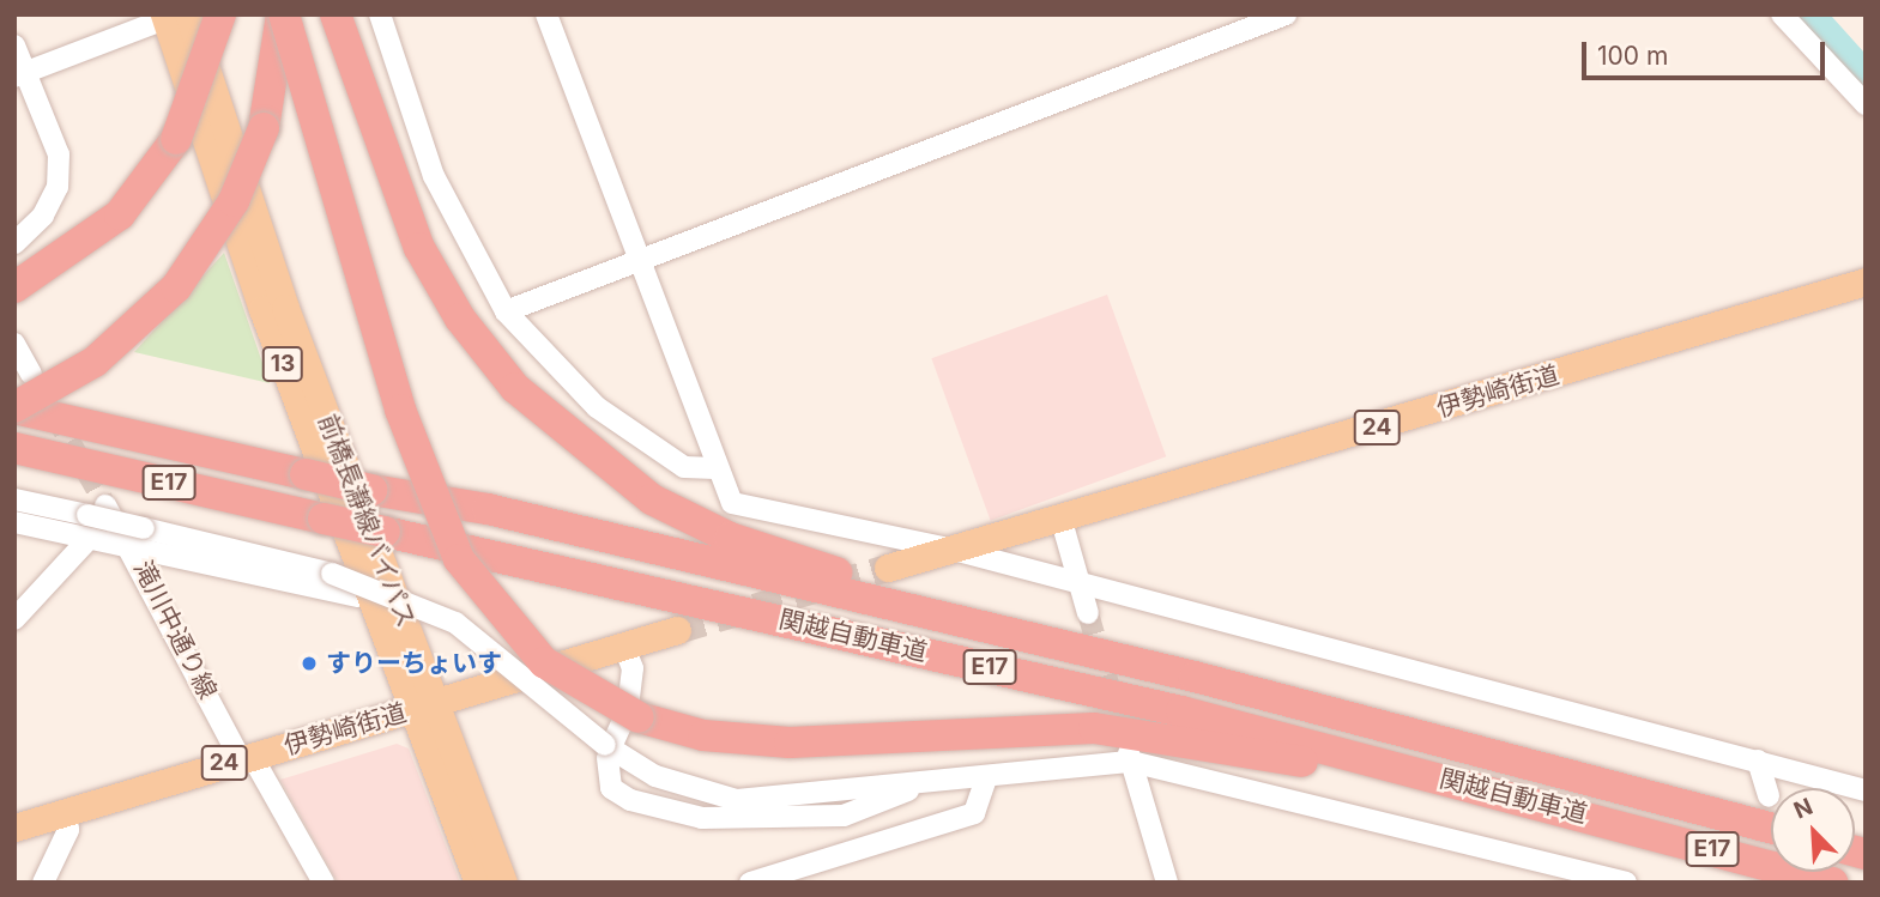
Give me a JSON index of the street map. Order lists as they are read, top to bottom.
{
  "streets": {
    "highway": ["E17", "関越自動車道"],
    "main road": [
      "13",
      "伊勢崎街道",
      "24",
      "前橋長瀞線バイパス"
    ],
    "street": ["滝川中通り線"]
  },
  "crossings": [
    ["伊勢崎街道", "前橋長瀞線バイパス"],
    ["伊勢崎街道", "滝川中通り線"]
  ],
  "places": ["すりーちょいす"],
  "scale_bar": "100 m",
  "north": "top left"
}
